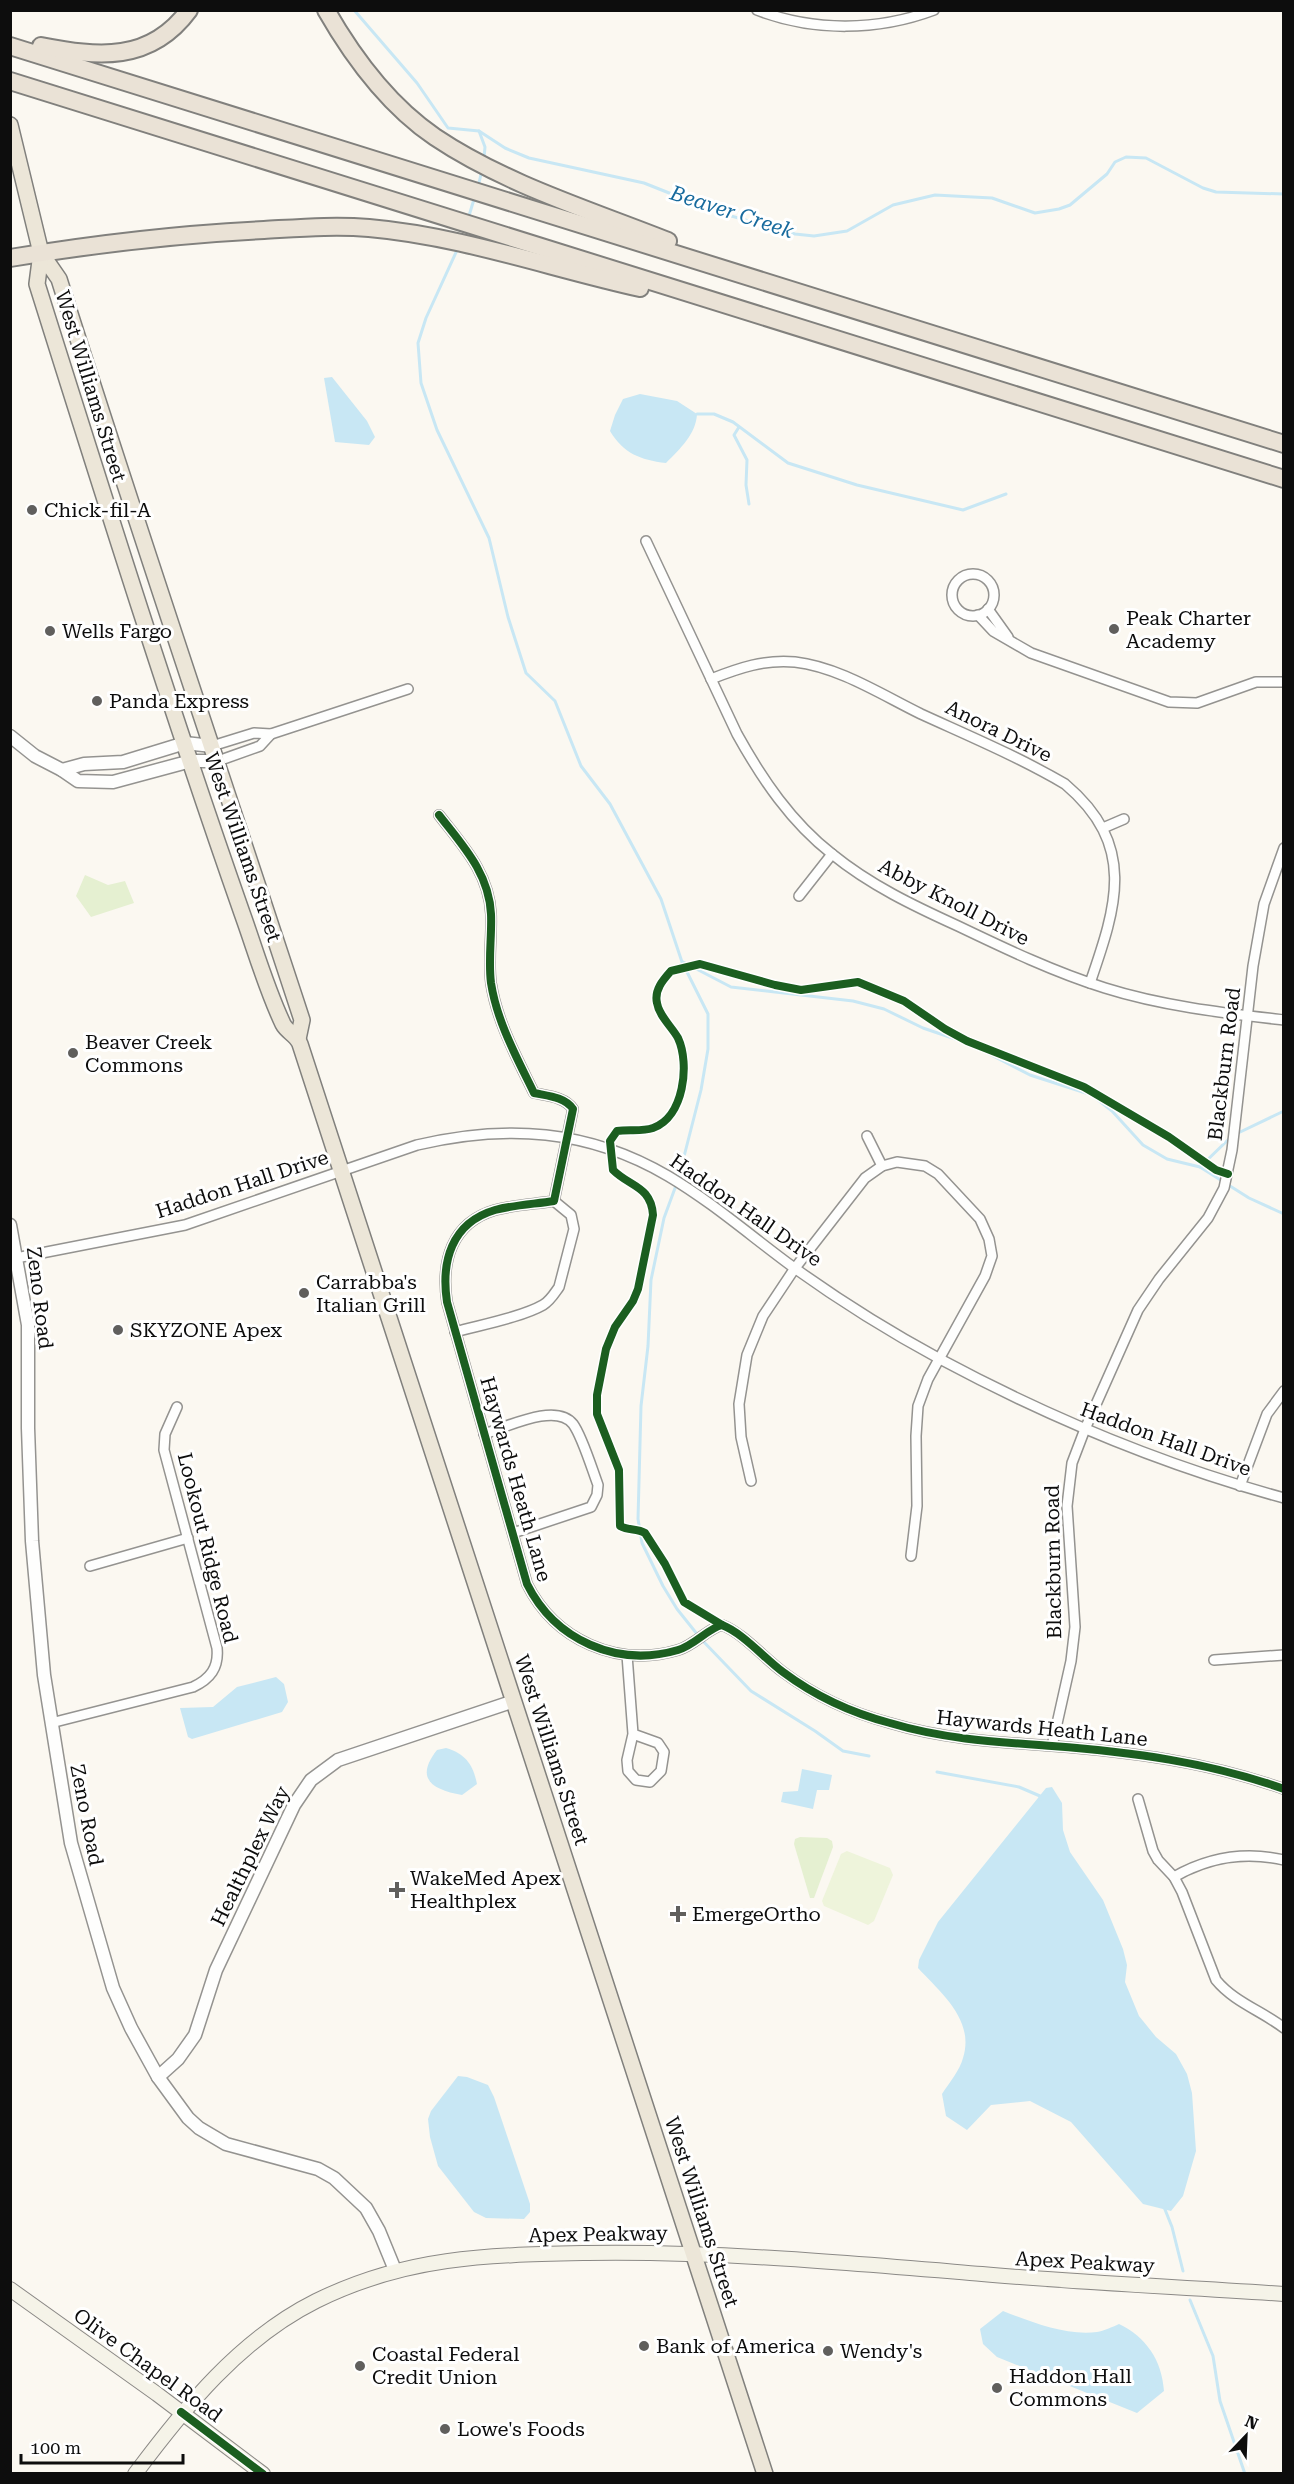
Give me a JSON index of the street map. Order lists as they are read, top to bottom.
{
  "streets": {
    "main road": ["West Williams Street", "Apex Peakway", "Olive Chapel Road"],
    "street": [
      "Anora Drive",
      "Abby Knoll Drive",
      "Blackburn Road",
      "Haddon Hall Drive",
      "Zeno Road",
      "Haywards Heath Lane",
      "Lookout Ridge Road",
      "Healthplex Way"
    ]
  },
  "crossings": [
    ["West Williams Street", "Haddon Hall Drive"],
    ["West Williams Street", "Healthplex Way"],
    ["West Williams Street", "Apex Peakway"],
    ["Anora Drive", "Abby Knoll Drive"],
    ["Abby Knoll Drive", "Blackburn Road"],
    ["Blackburn Road", "Haddon Hall Drive"],
    ["Blackburn Road", "Haywards Heath Lane"],
    ["Haddon Hall Drive", "Zeno Road"],
    ["Zeno Road", "Lookout Ridge Road"],
    ["Zeno Road", "Healthplex Way"],
    ["Zeno Road", "Apex Peakway"],
    ["Apex Peakway", "Olive Chapel Road"]
  ],
  "water": ["Beaver Creek"],
  "places": {
    "other": [
      "Chick-fil-A",
      "Peak Charter Academy",
      "Wells Fargo",
      "Panda Express",
      "Beaver Creek Commons",
      "Carrabba's Italian Grill",
      "SKYZONE Apex",
      "Bank of America",
      "Wendy's",
      "Coastal Federal Credit Union",
      "Haddon Hall Commons",
      "Lowe's Foods"
    ],
    "health": ["WakeMed Apex Healthplex", "EmergeOrtho"]
  },
  "scale_bar": "100 m",
  "north": "top right"
}
